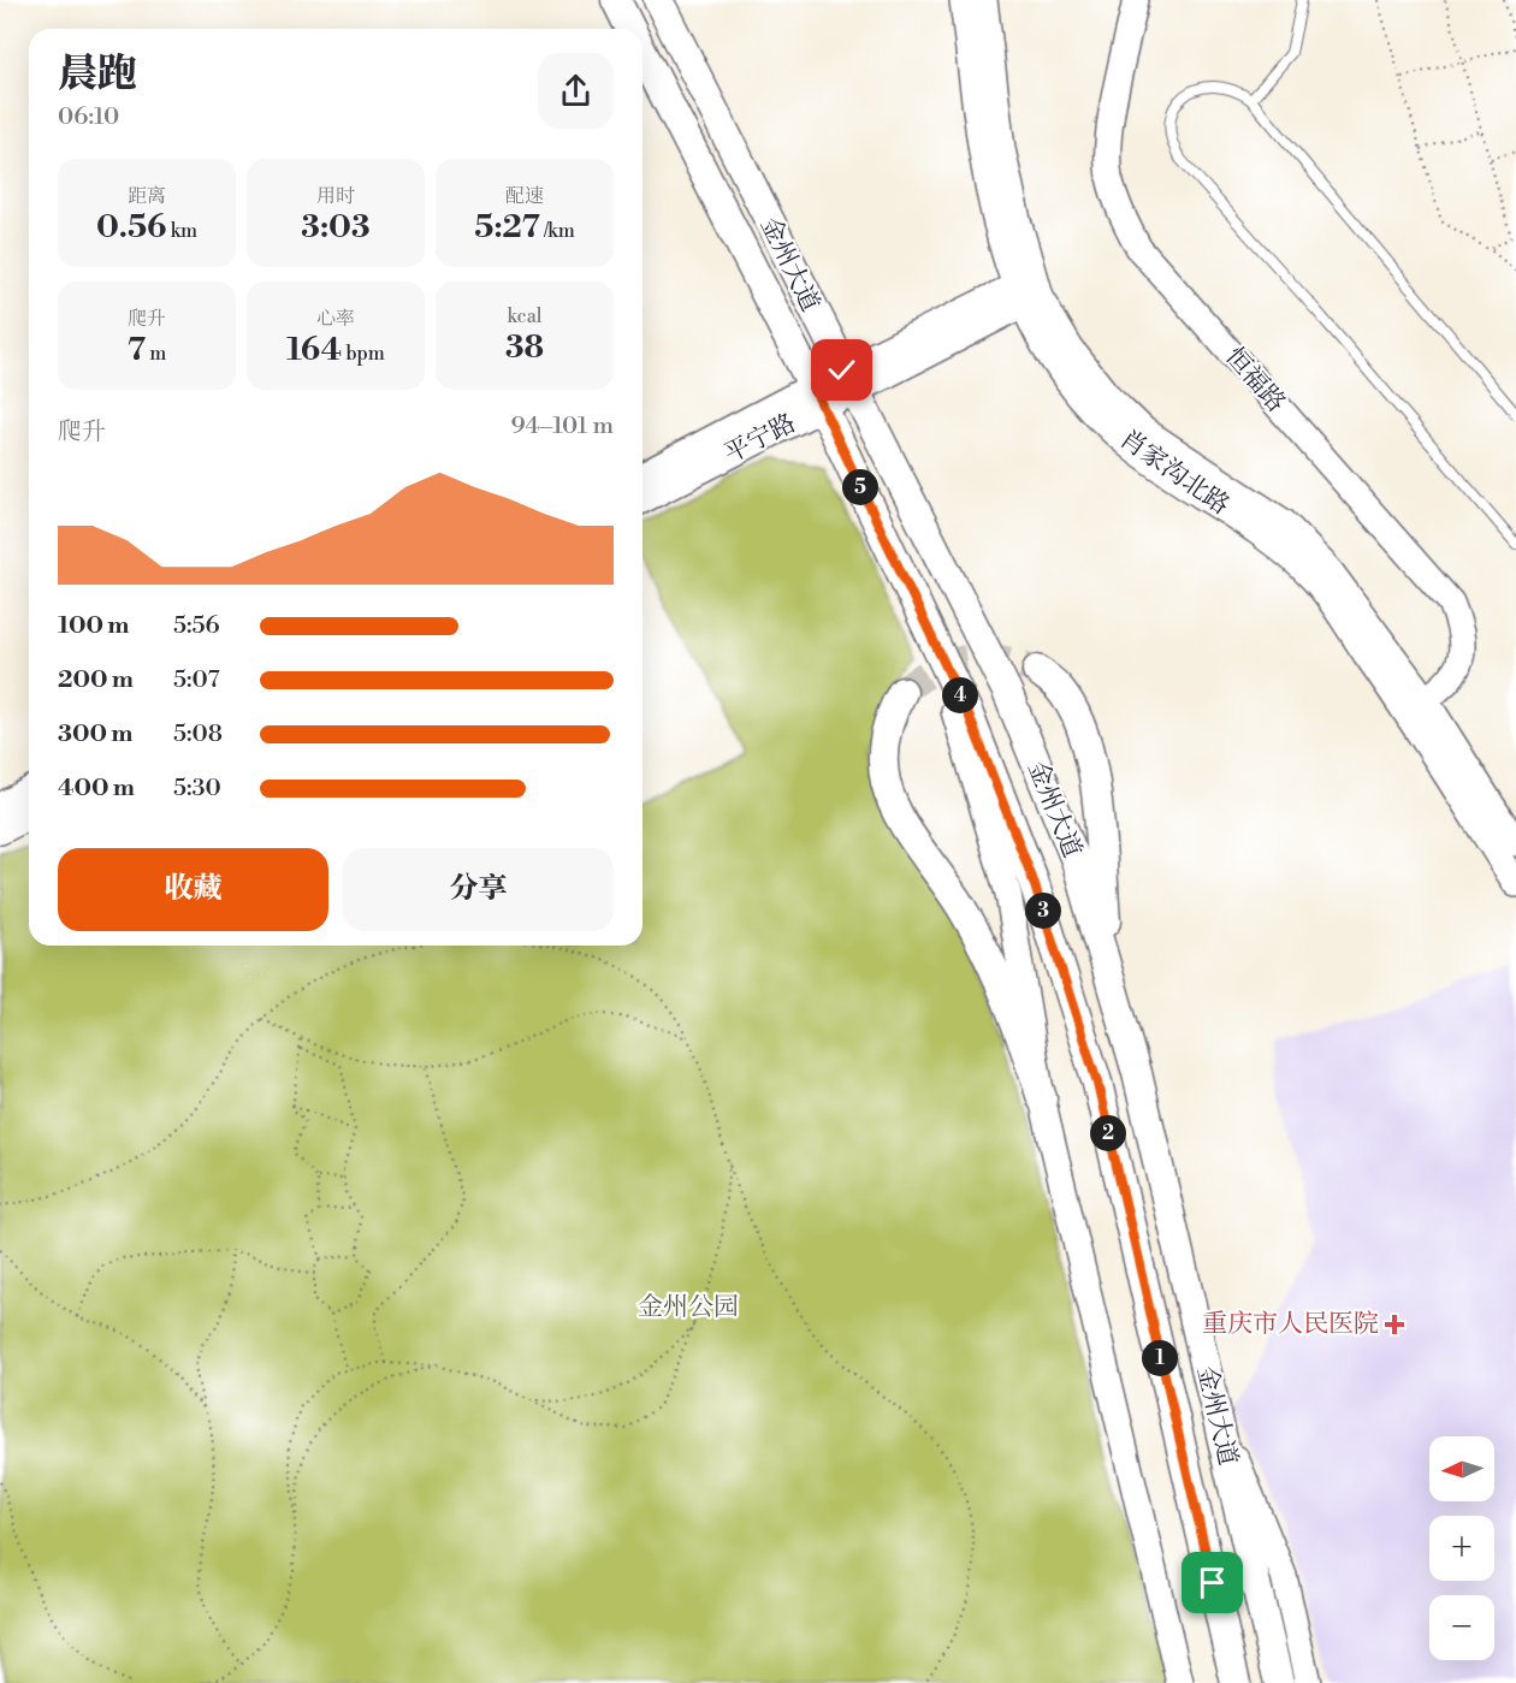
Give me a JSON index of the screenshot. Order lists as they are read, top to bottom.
{
  "streets": {
    "main road": [
      "金州大道",
      "恒福路",
      "平宁路",
      "肖家沟北路"
    ]
  },
  "crossings": [
    ["金州大道", "平宁路"],
    ["恒福路", "肖家沟北路"],
    ["平宁路", "肖家沟北路"]
  ],
  "parks": ["金州公园"],
  "places": {
    "health": ["重庆市人民医院"]
  },
  "north": "left",
  "page": {
    "heading": ["晨跑", "06:10"],
    "stats": [
      ["距离", "0.56 km"],
      ["用时", "3:03"],
      ["配速", "5:27 /km"],
      ["爬升", "7 m"],
      ["心率", "164 bpm"],
      ["kcal", "38"]
    ],
    "chart": ["爬升", "94–101 m"],
    "pins": [
      "5",
      "4",
      "3",
      "2",
      "1"
    ],
    "list": [
      {
        "name": "100 m",
        "note": "5:56"
      },
      {
        "name": "200 m",
        "note": "5:07"
      },
      {
        "name": "300 m",
        "note": "5:08"
      },
      {
        "name": "400 m",
        "note": "5:30"
      }
    ],
    "buttons": ["收藏", "分享"],
    "map_buttons": ["+", "−"]
  }
}
